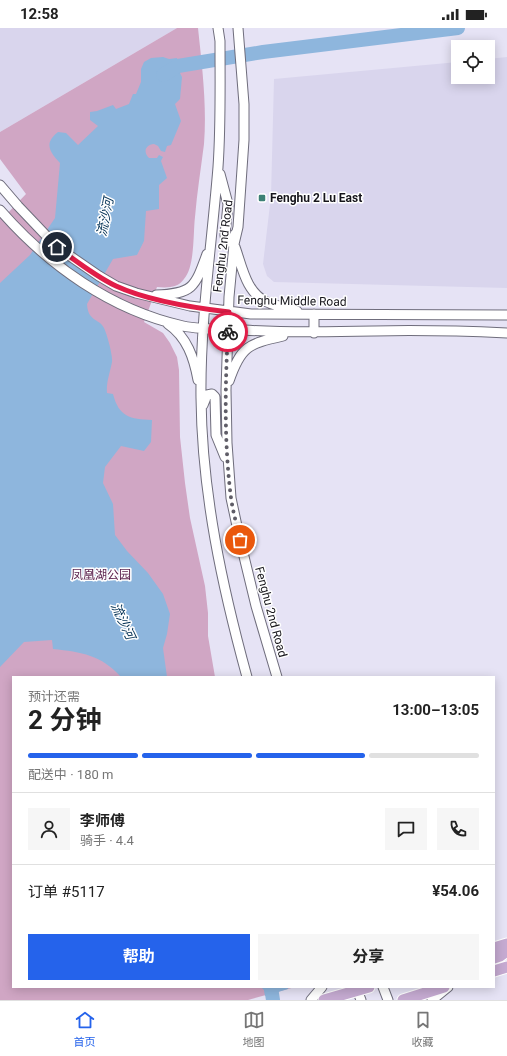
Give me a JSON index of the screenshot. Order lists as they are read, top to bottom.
{
  "streets": {
    "street": ["Fenghu 2nd Road", "Fenghu Middle Road"]
  },
  "crossings": [
    ["Fenghu 2nd Road", "Fenghu Middle Road"]
  ],
  "water": ["流沙河"],
  "parks": ["凤凰湖公园"],
  "places": {
    "transit": ["Fenghu 2 Lu East"]
  },
  "page": {
    "status": "12:58",
    "heading": ["2 分钟", "预计还需", "13:00–13:05"],
    "panel": [
      "李师傅",
      "骑手 · 4.4",
      "订单 #5117",
      "¥54.06"
    ],
    "bar": "配送中 · 180 m",
    "buttons": ["帮助", "分享"],
    "tabs": ["首页", "地图", "收藏"]
  }
}
